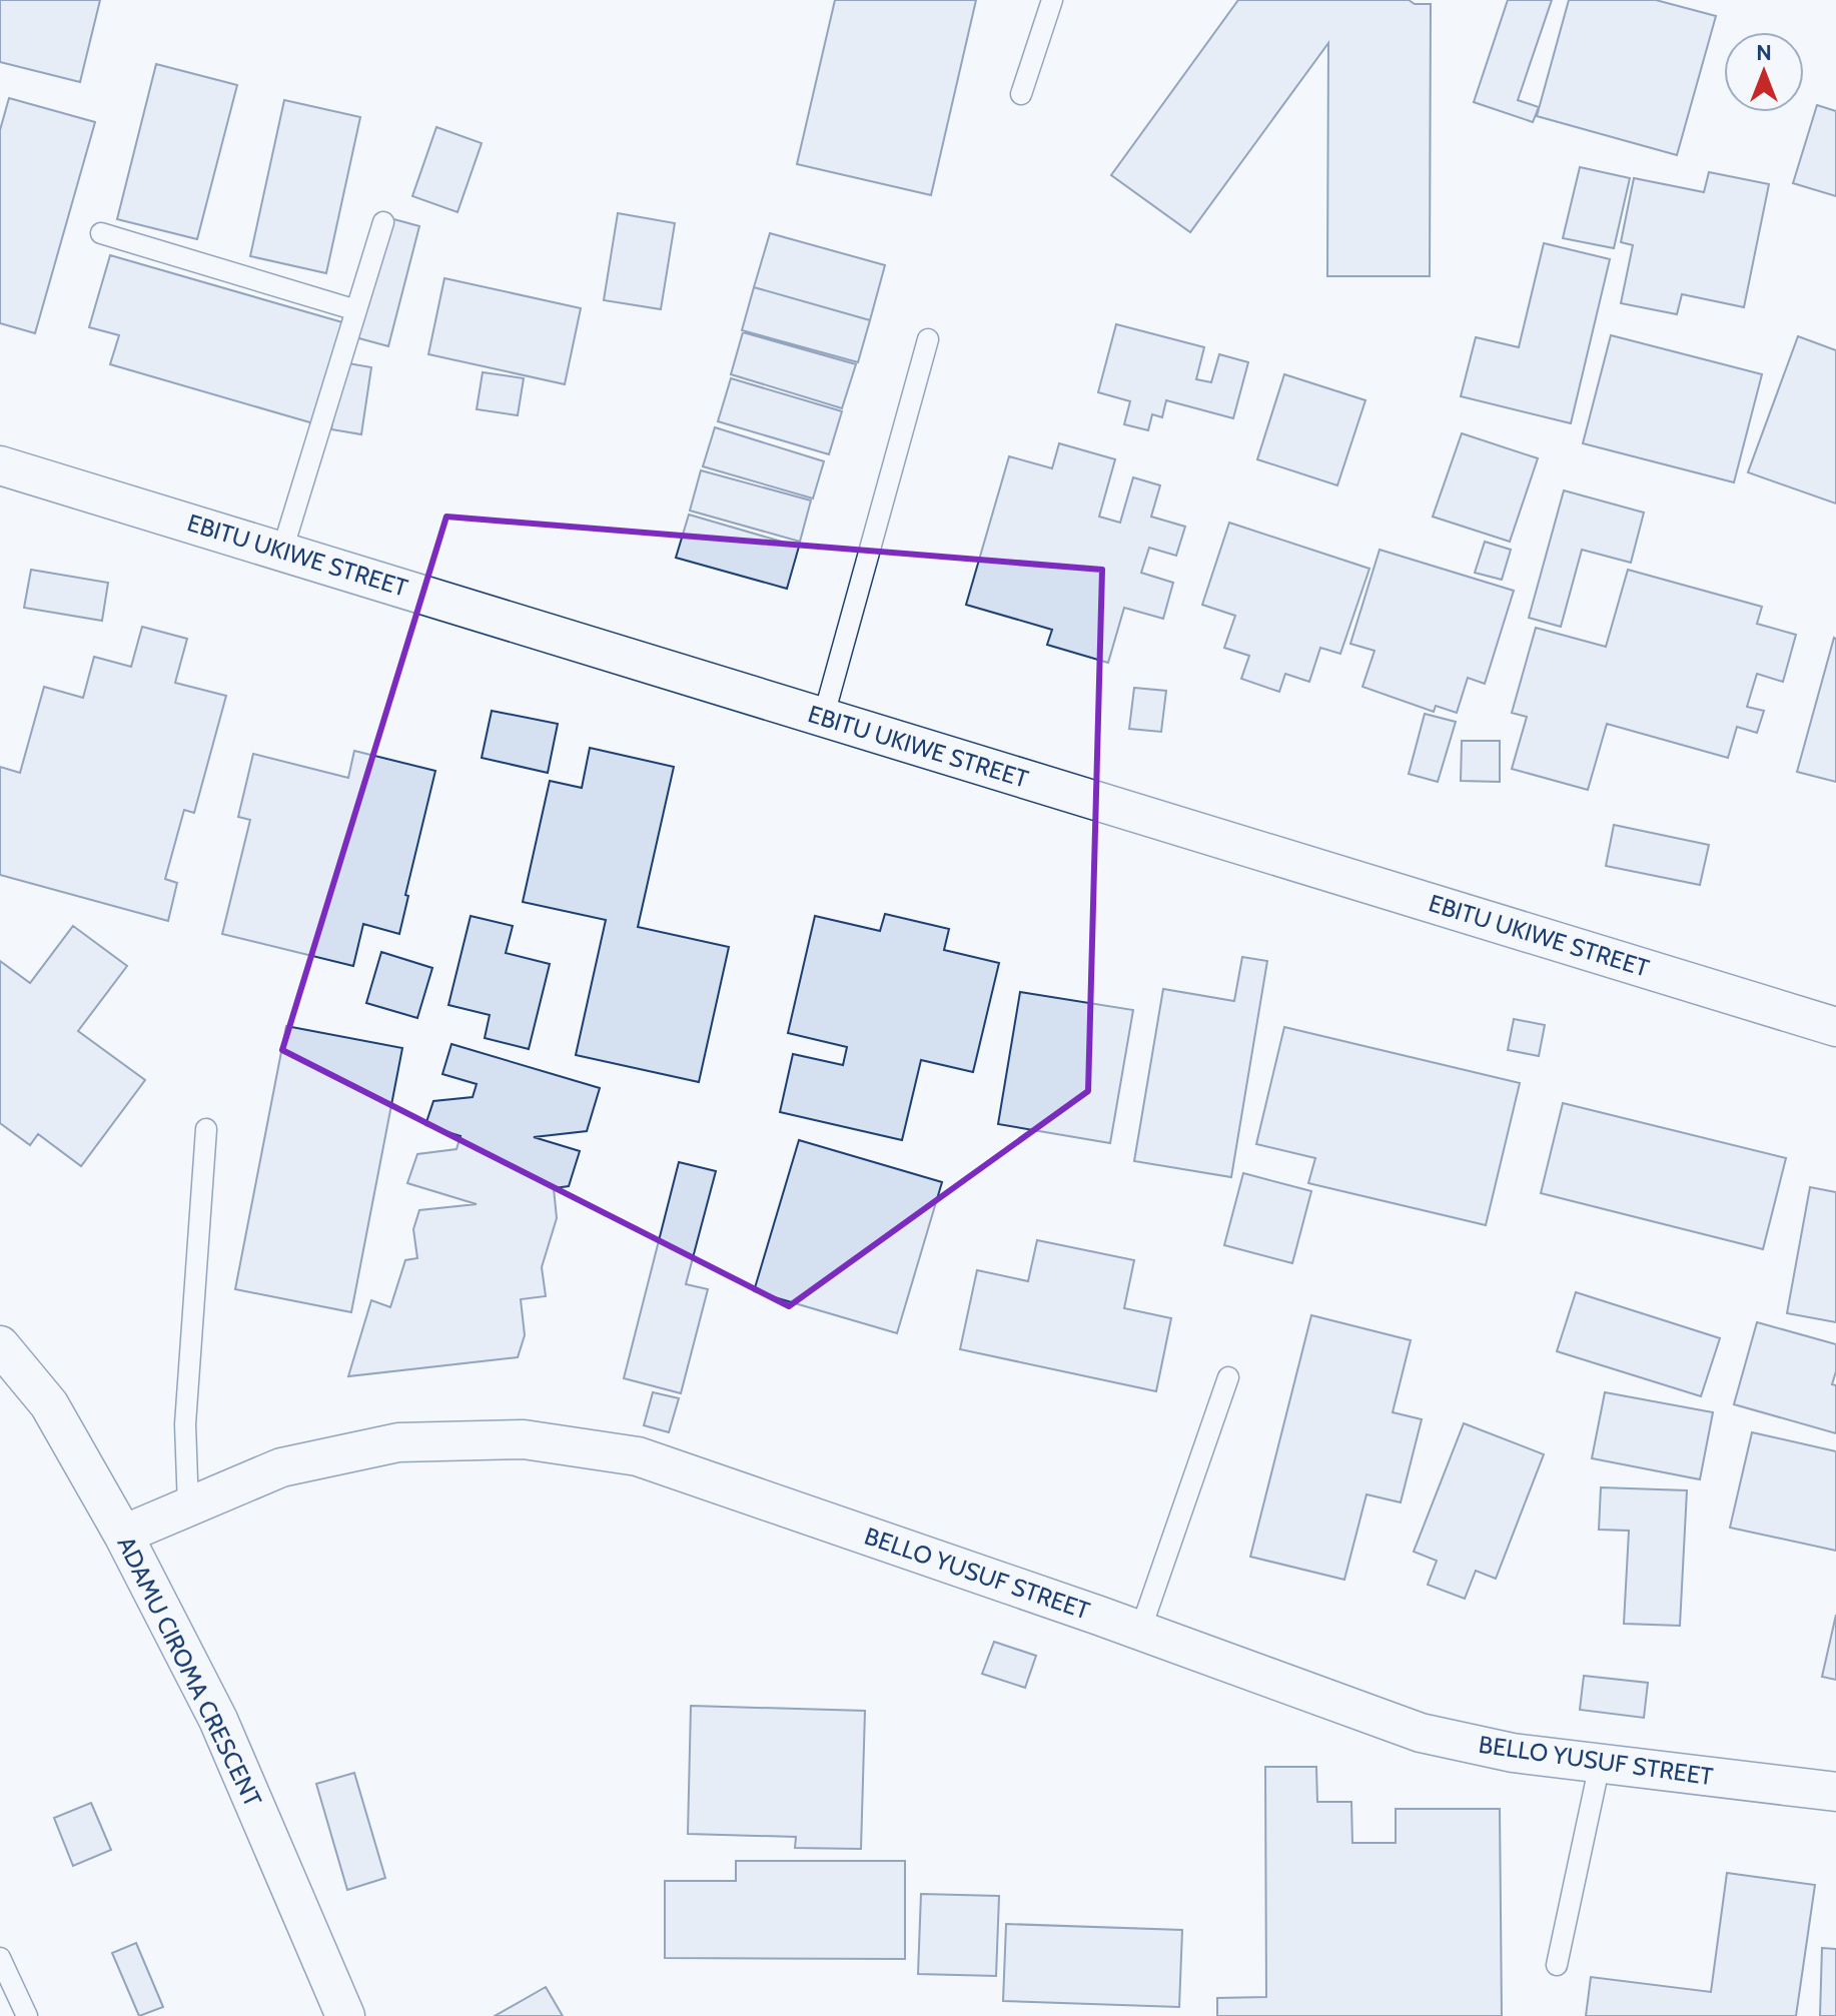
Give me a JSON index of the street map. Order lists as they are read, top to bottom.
{
  "streets": {
    "street": ["EBITU UKIWE STREET", "BELLO YUSUF STREET", "ADAMU CIROMA CRESCENT"]
  },
  "crossings": [
    ["BELLO YUSUF STREET", "ADAMU CIROMA CRESCENT"]
  ],
  "north": "top"
}
